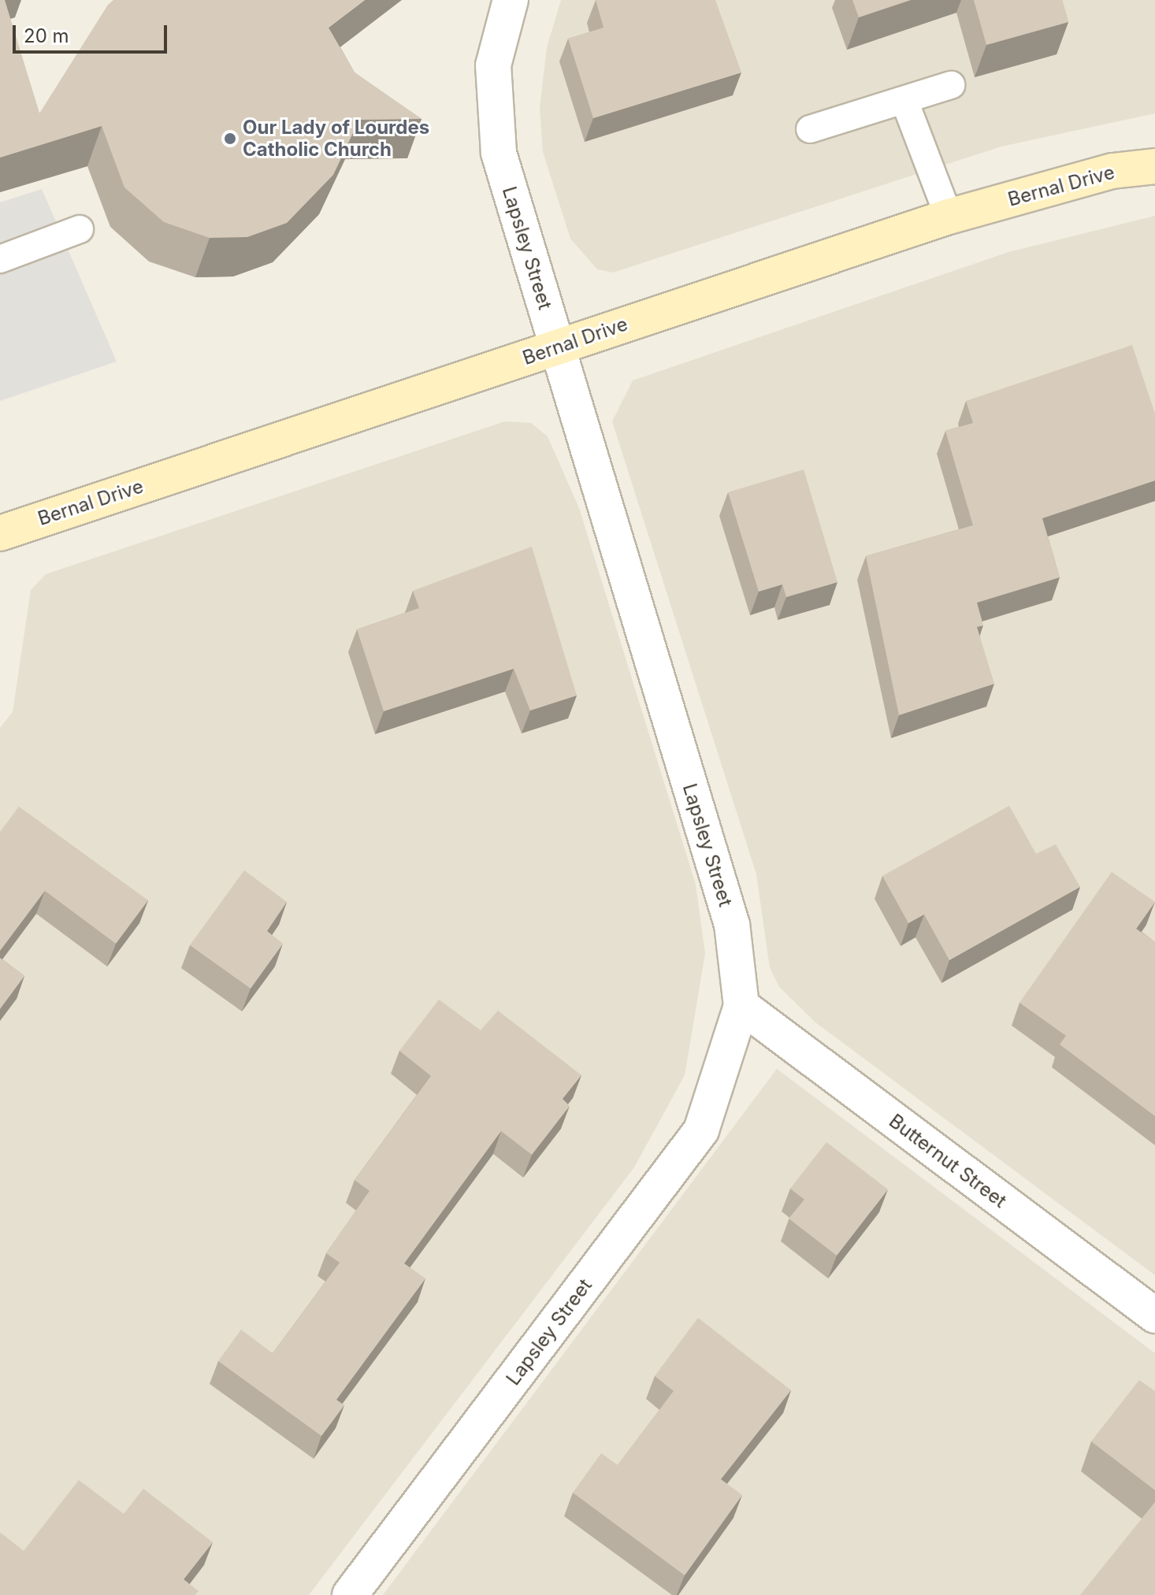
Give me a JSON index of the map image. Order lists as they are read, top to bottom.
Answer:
{
  "streets": {
    "street": ["Bernal Drive", "Lapsley Street", "Butternut Street"]
  },
  "crossings": [
    ["Bernal Drive", "Lapsley Street"],
    ["Lapsley Street", "Butternut Street"]
  ],
  "places": ["Our Lady of Lourdes Catholic Church"],
  "scale_bar": "20 m"
}
